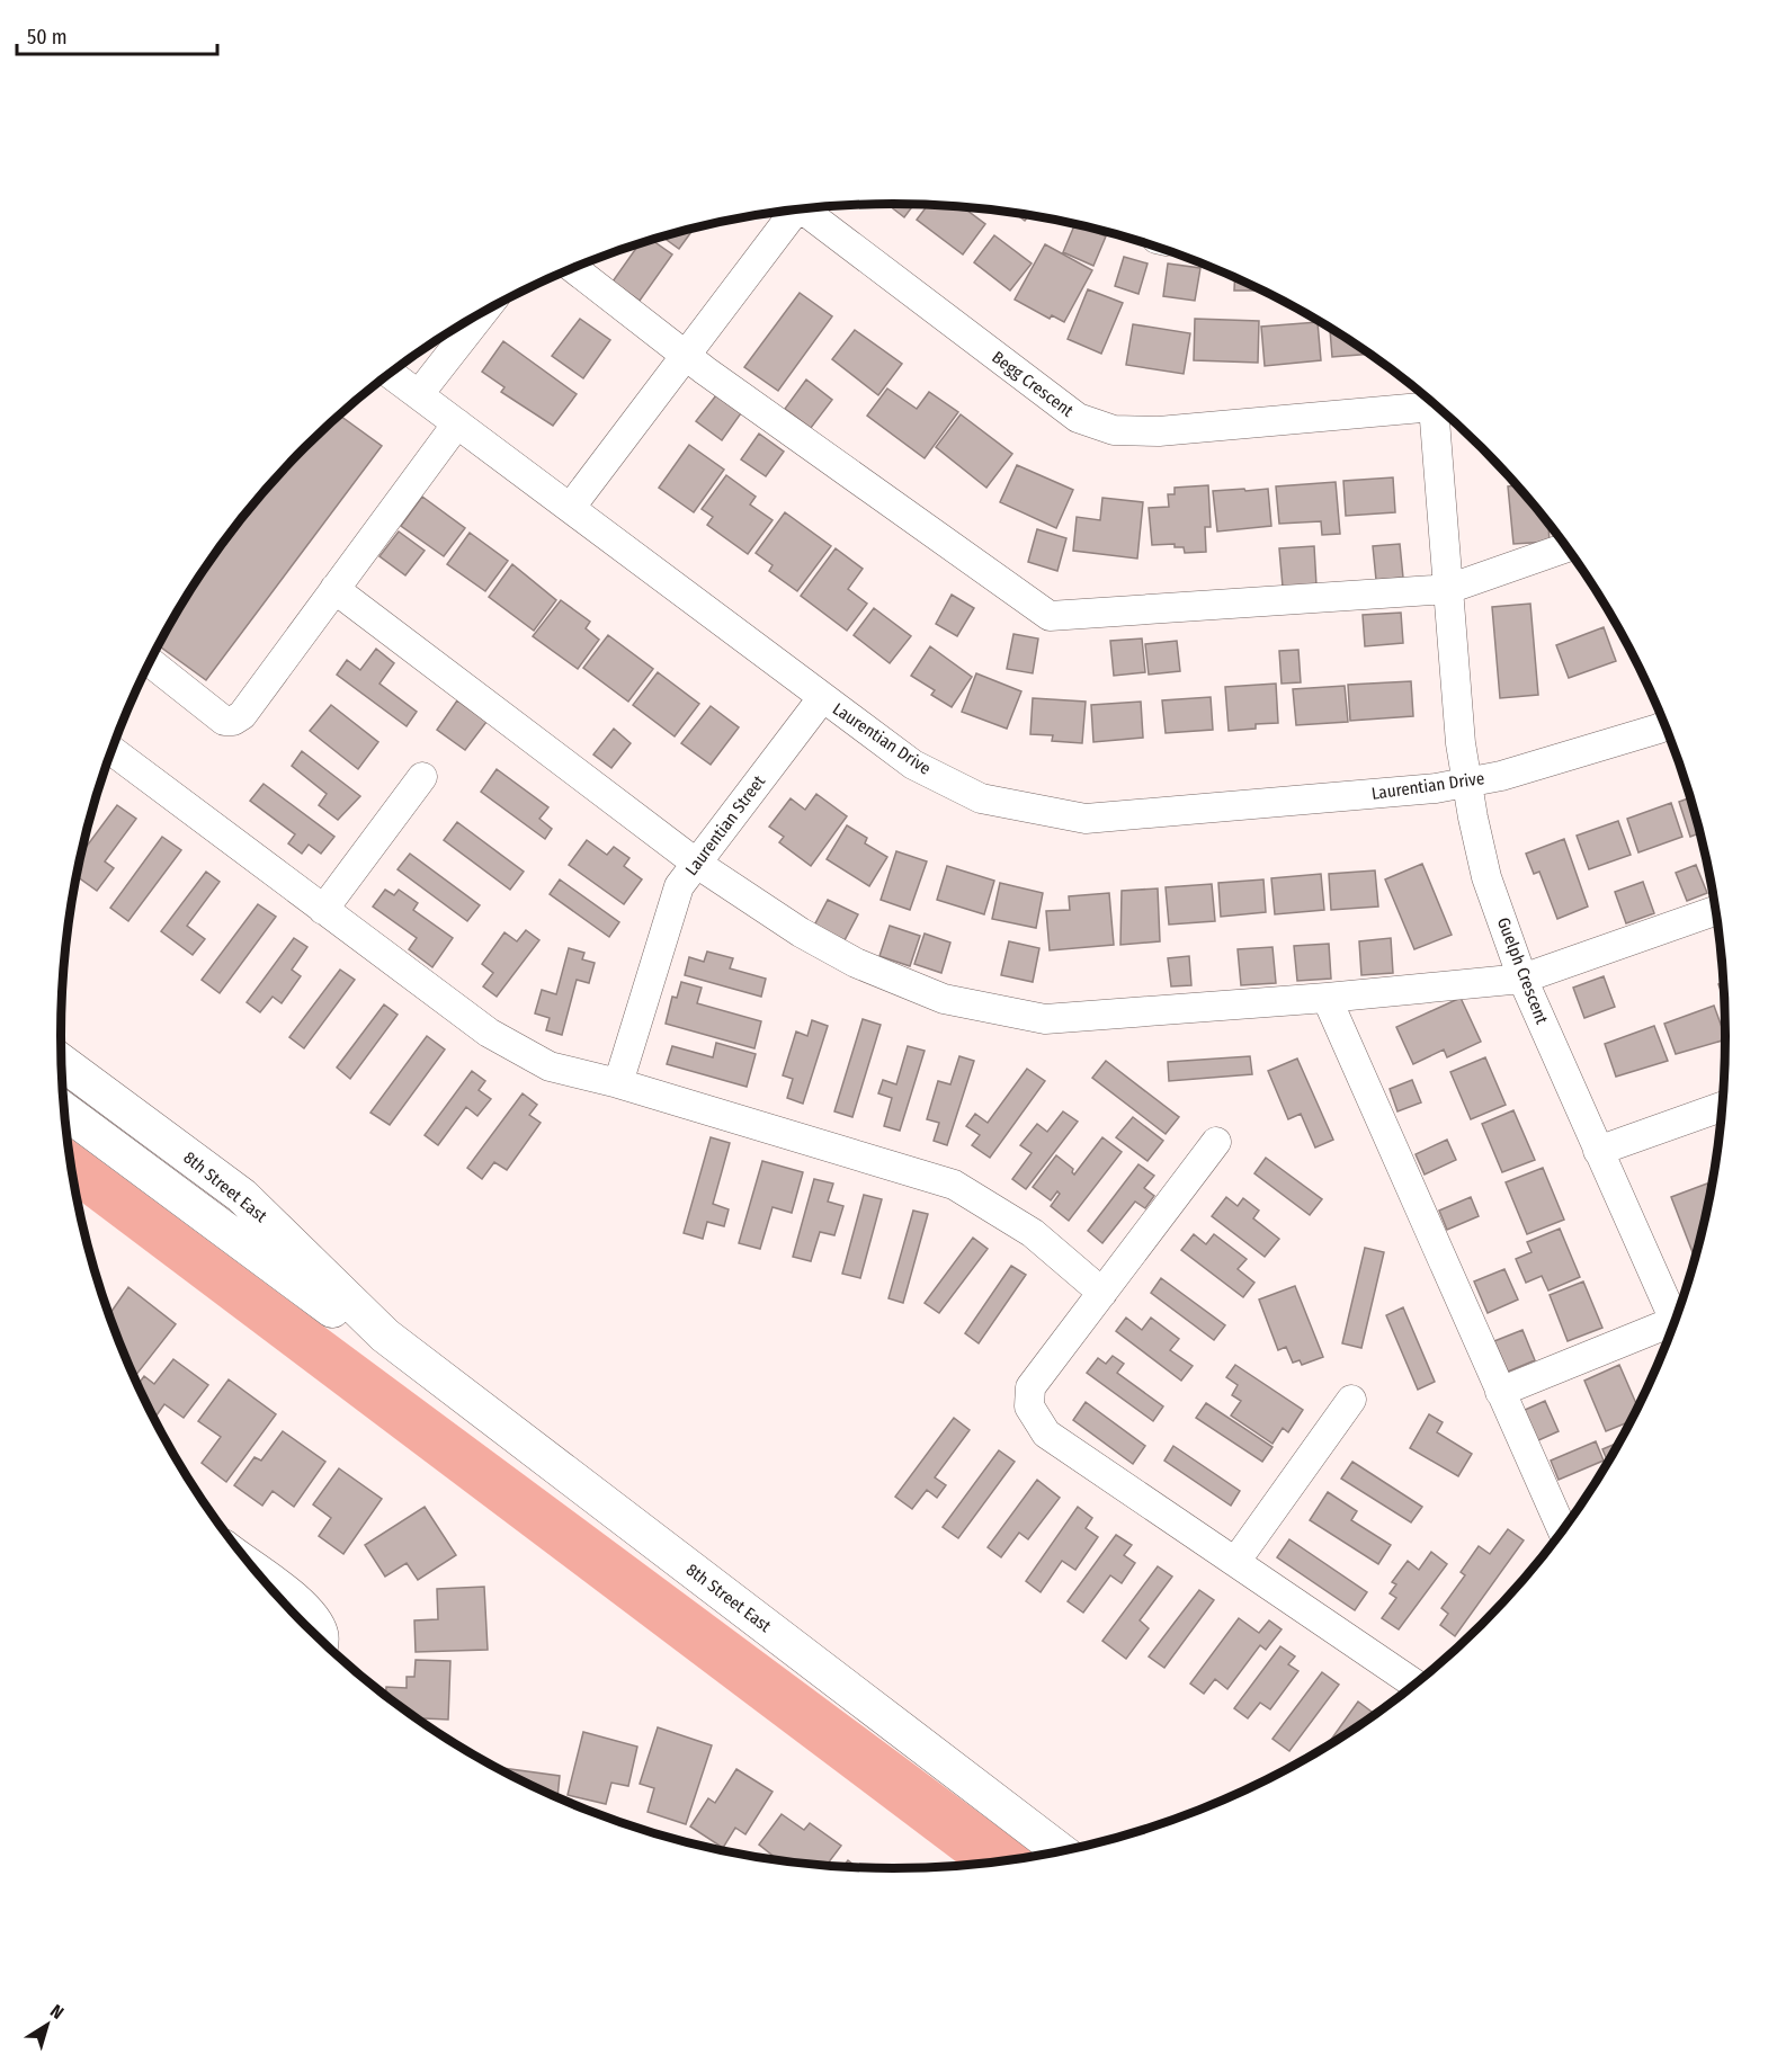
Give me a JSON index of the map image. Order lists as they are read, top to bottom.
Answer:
{
  "streets": {
    "main road": ["8th Street East"],
    "street": [
      "Begg Crescent",
      "Laurentian Drive",
      "Laurentian Street",
      "Guelph Crescent"
    ]
  },
  "crossings": [
    ["Begg Crescent", "Laurentian Drive"],
    ["Begg Crescent", "Guelph Crescent"],
    ["Laurentian Drive", "Laurentian Street"],
    ["Laurentian Drive", "Guelph Crescent"]
  ],
  "scale_bar": "50 m",
  "north": "top right"
}
